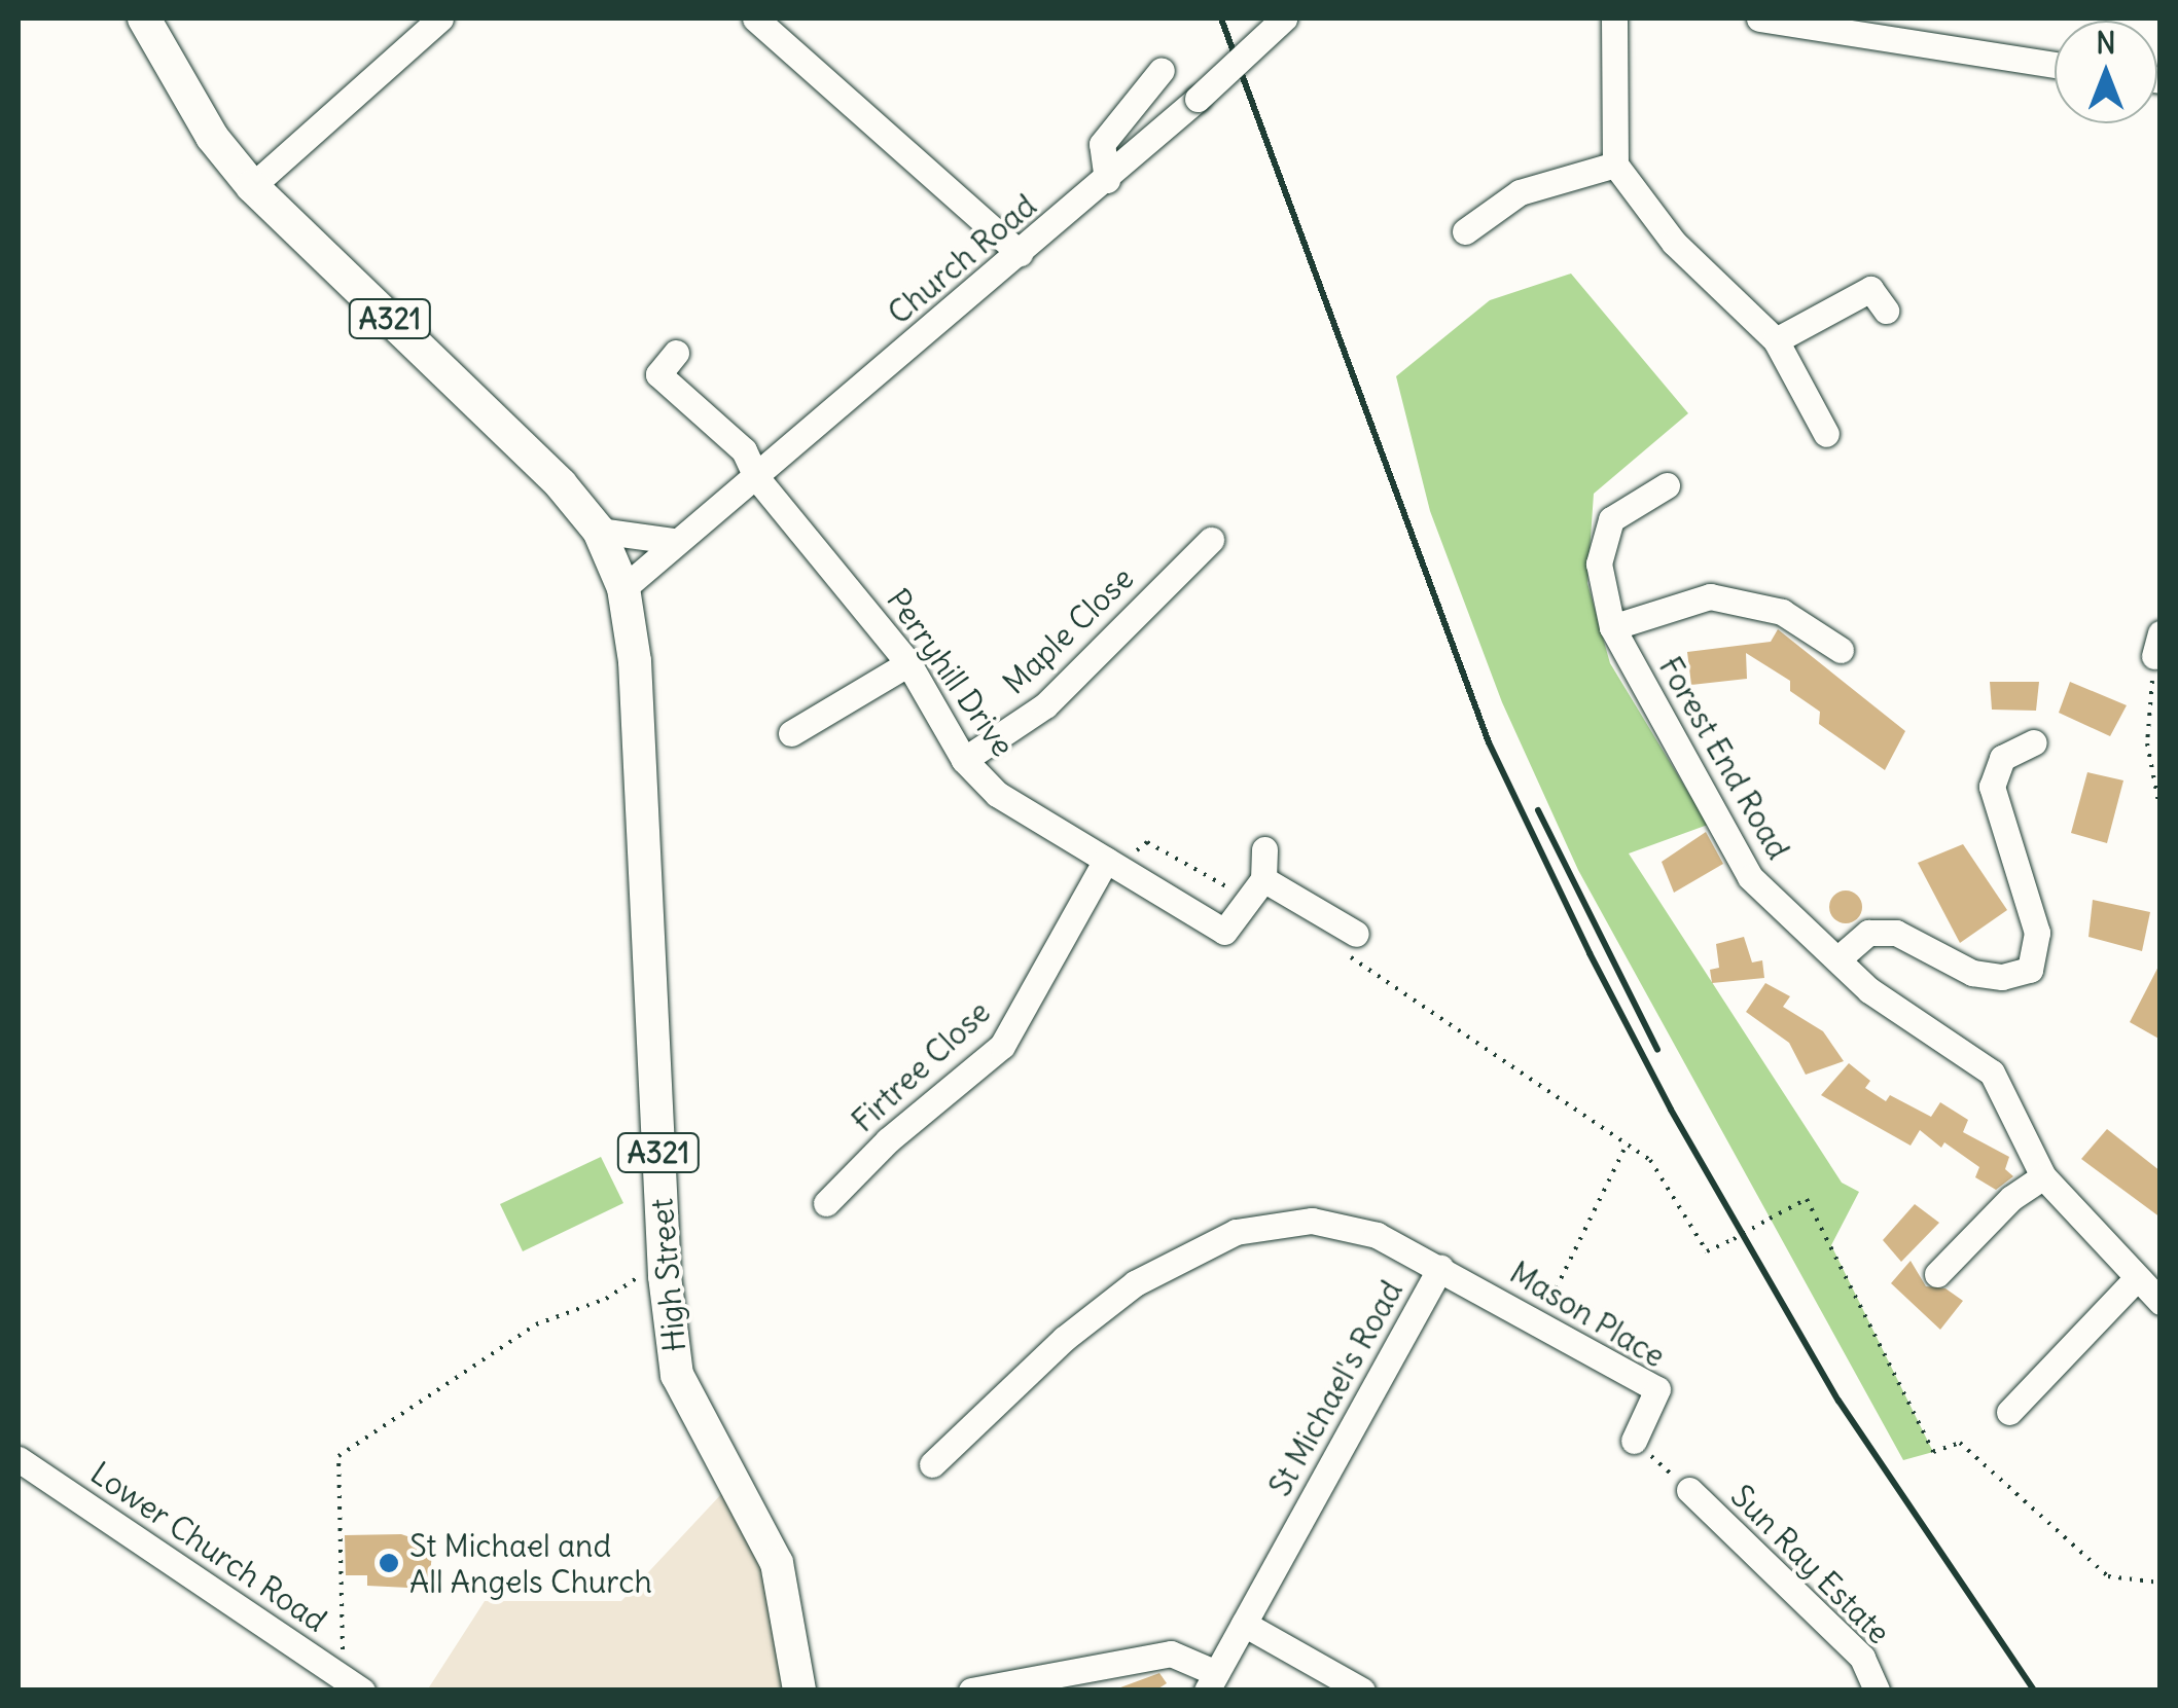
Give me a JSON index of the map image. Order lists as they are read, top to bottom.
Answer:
{
  "streets": {
    "main road": ["A321", "High Street"],
    "street": [
      "Church Road",
      "Maple Close",
      "Perryhill Drive",
      "Forest End Road",
      "Firtree Close",
      "Mason Place",
      "St Michael's Road",
      "Lower Church Road",
      "Sun Ray Estate"
    ]
  },
  "crossings": [
    ["Church Road", "A321"],
    ["Church Road", "Perryhill Drive"],
    ["Church Road", "High Street"],
    ["A321", "High Street"],
    ["Maple Close", "Perryhill Drive"],
    ["Perryhill Drive", "Firtree Close"],
    ["Mason Place", "St Michael's Road"]
  ],
  "places": ["St Michael and All Angels Church"],
  "north": "top"
}
